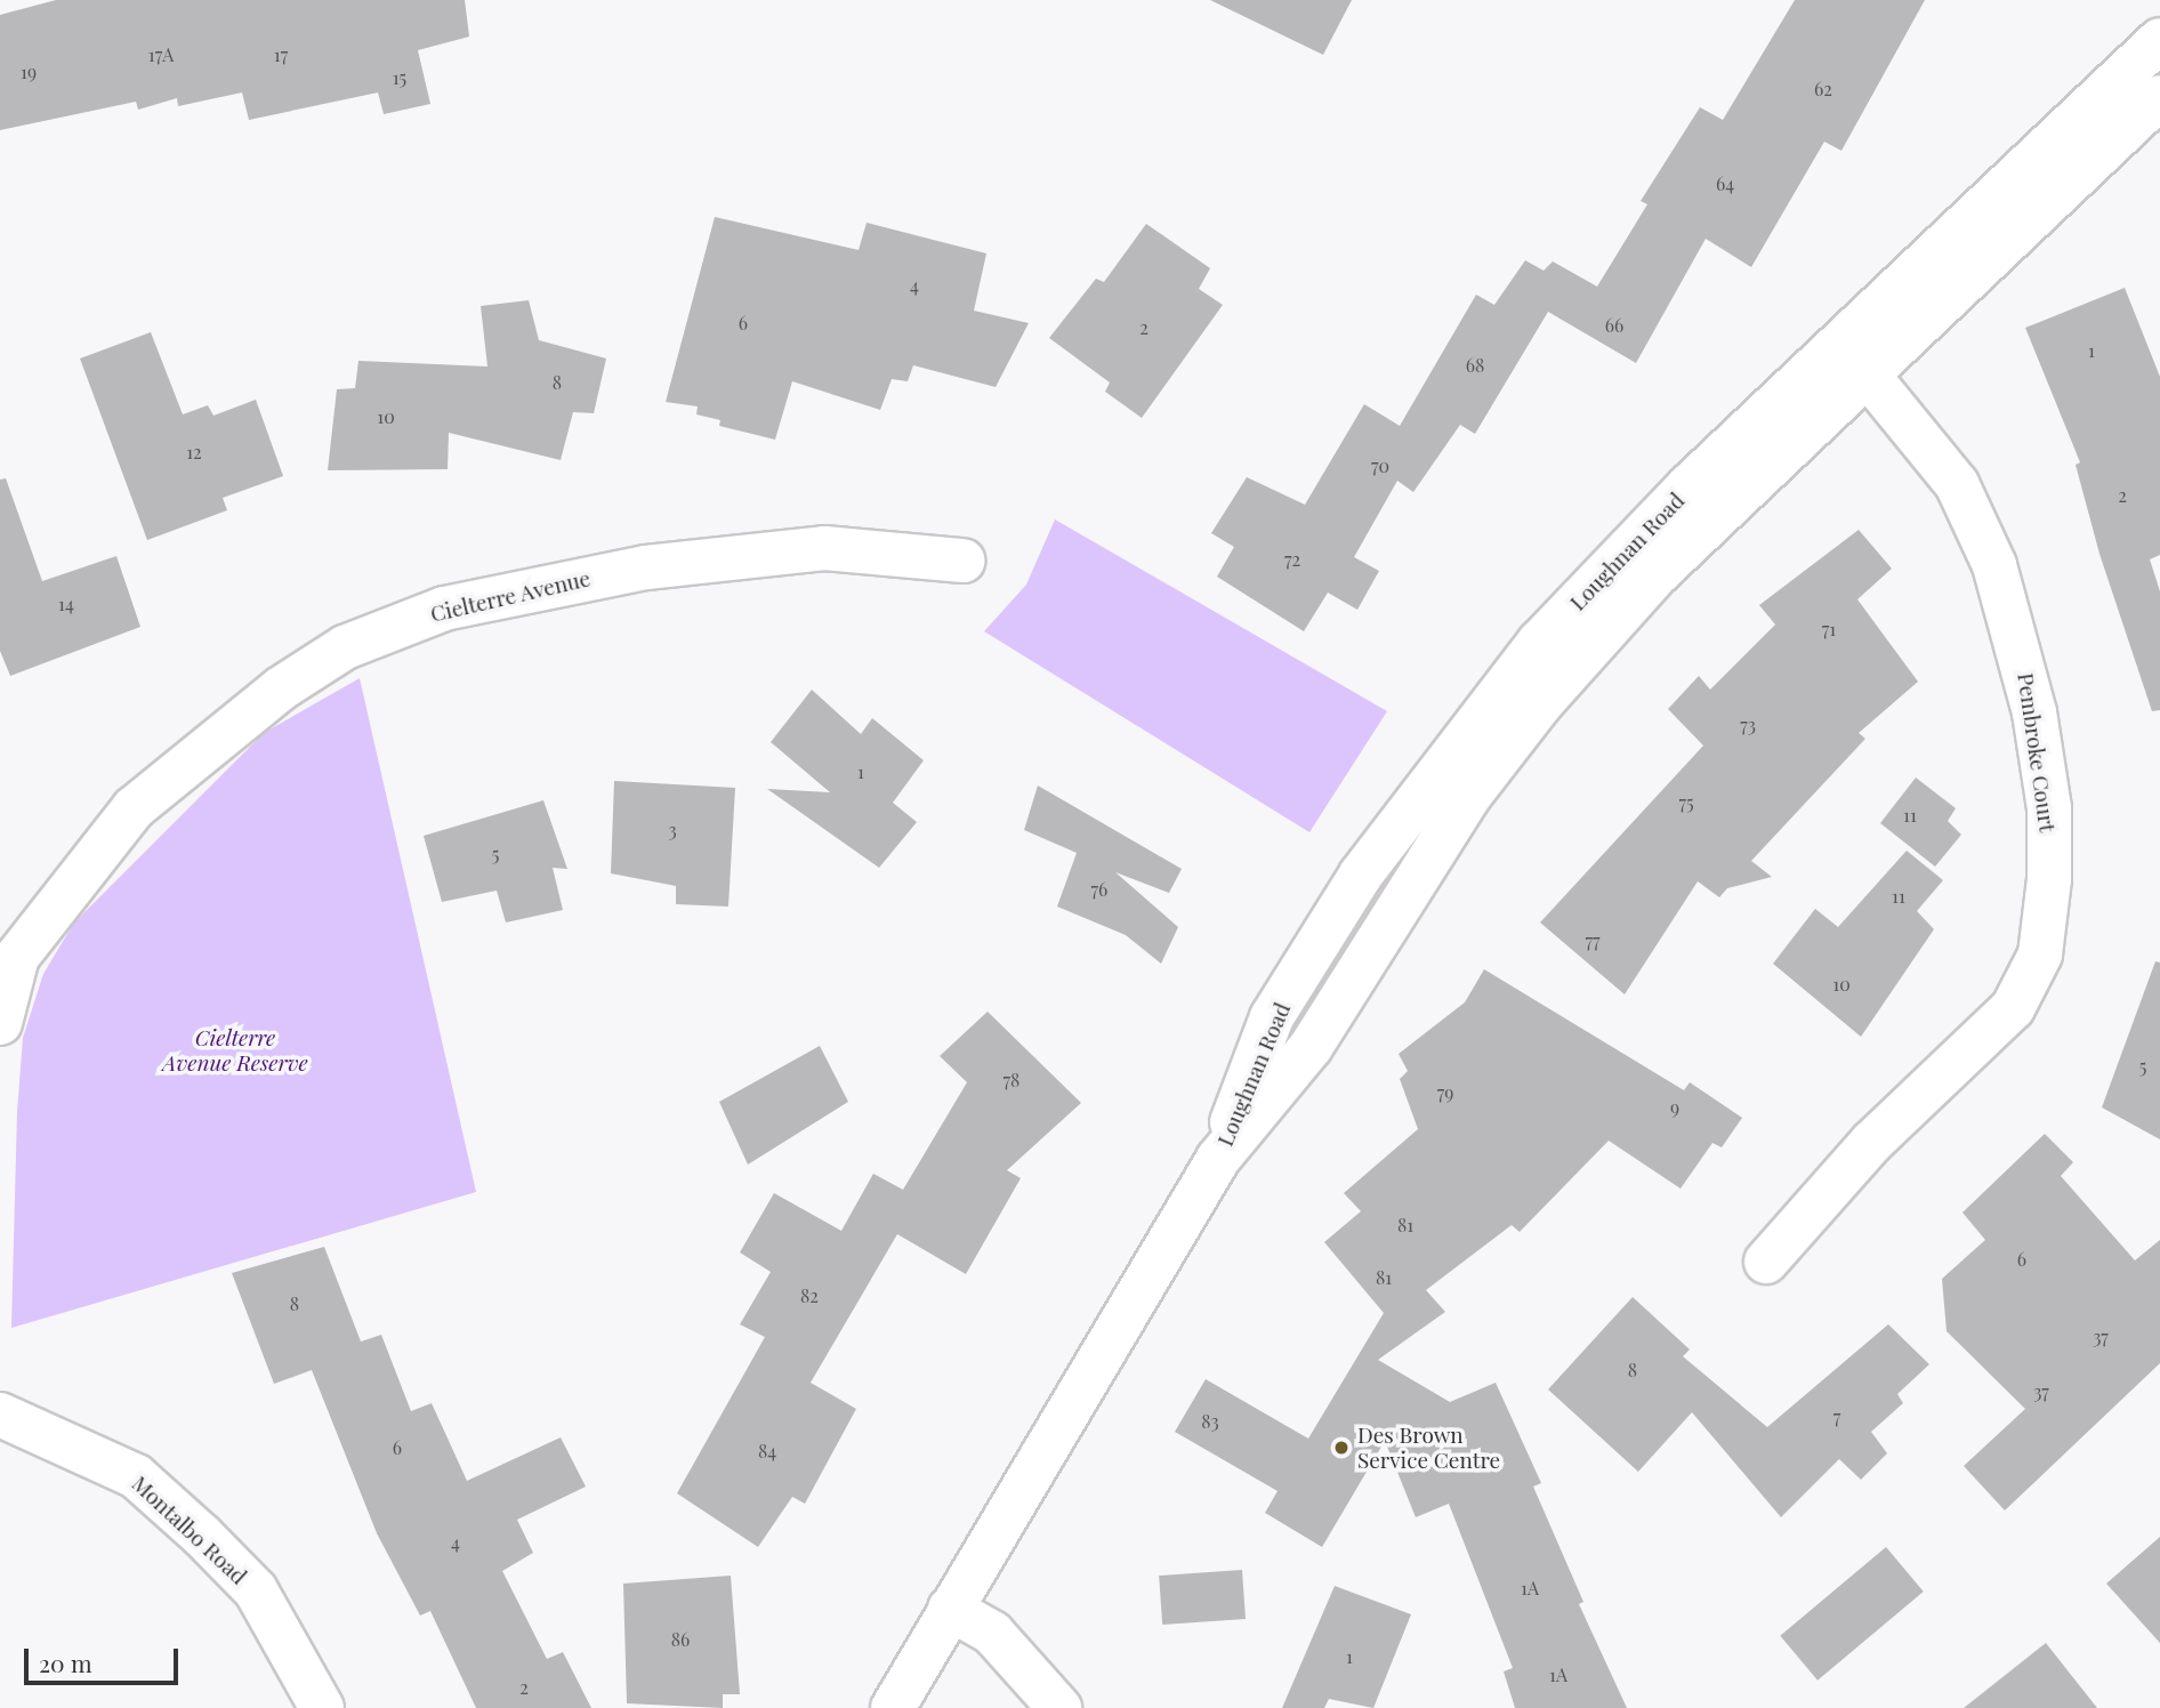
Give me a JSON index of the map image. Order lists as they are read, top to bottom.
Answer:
{
  "streets": {
    "main road": [
      "Loughnan Road",
      "Cielterre Avenue",
      "Pembroke Court",
      "Montalbo Road"
    ]
  },
  "crossings": [
    ["Loughnan Road", "Pembroke Court"]
  ],
  "parks": ["Cielterre Avenue Reserve"],
  "places": ["Des Brown Service Centre"],
  "house_numbers": [
    "17A",
    "17",
    "19",
    "15",
    "62",
    "64",
    "4",
    "6",
    "66",
    "2",
    "1",
    "68",
    "8",
    "10",
    "12",
    "70",
    "2",
    "72",
    "14",
    "71",
    "73",
    "1",
    "75",
    "11",
    "3",
    "5",
    "76",
    "11",
    "77",
    "10",
    "5",
    "78",
    "79",
    "9",
    "81",
    "6",
    "81",
    "82",
    "8",
    "37",
    "8",
    "37",
    "7",
    "83",
    "6",
    "84",
    "4",
    "1A",
    "86",
    "1",
    "1A",
    "2"
  ],
  "scale_bar": "20 m"
}
